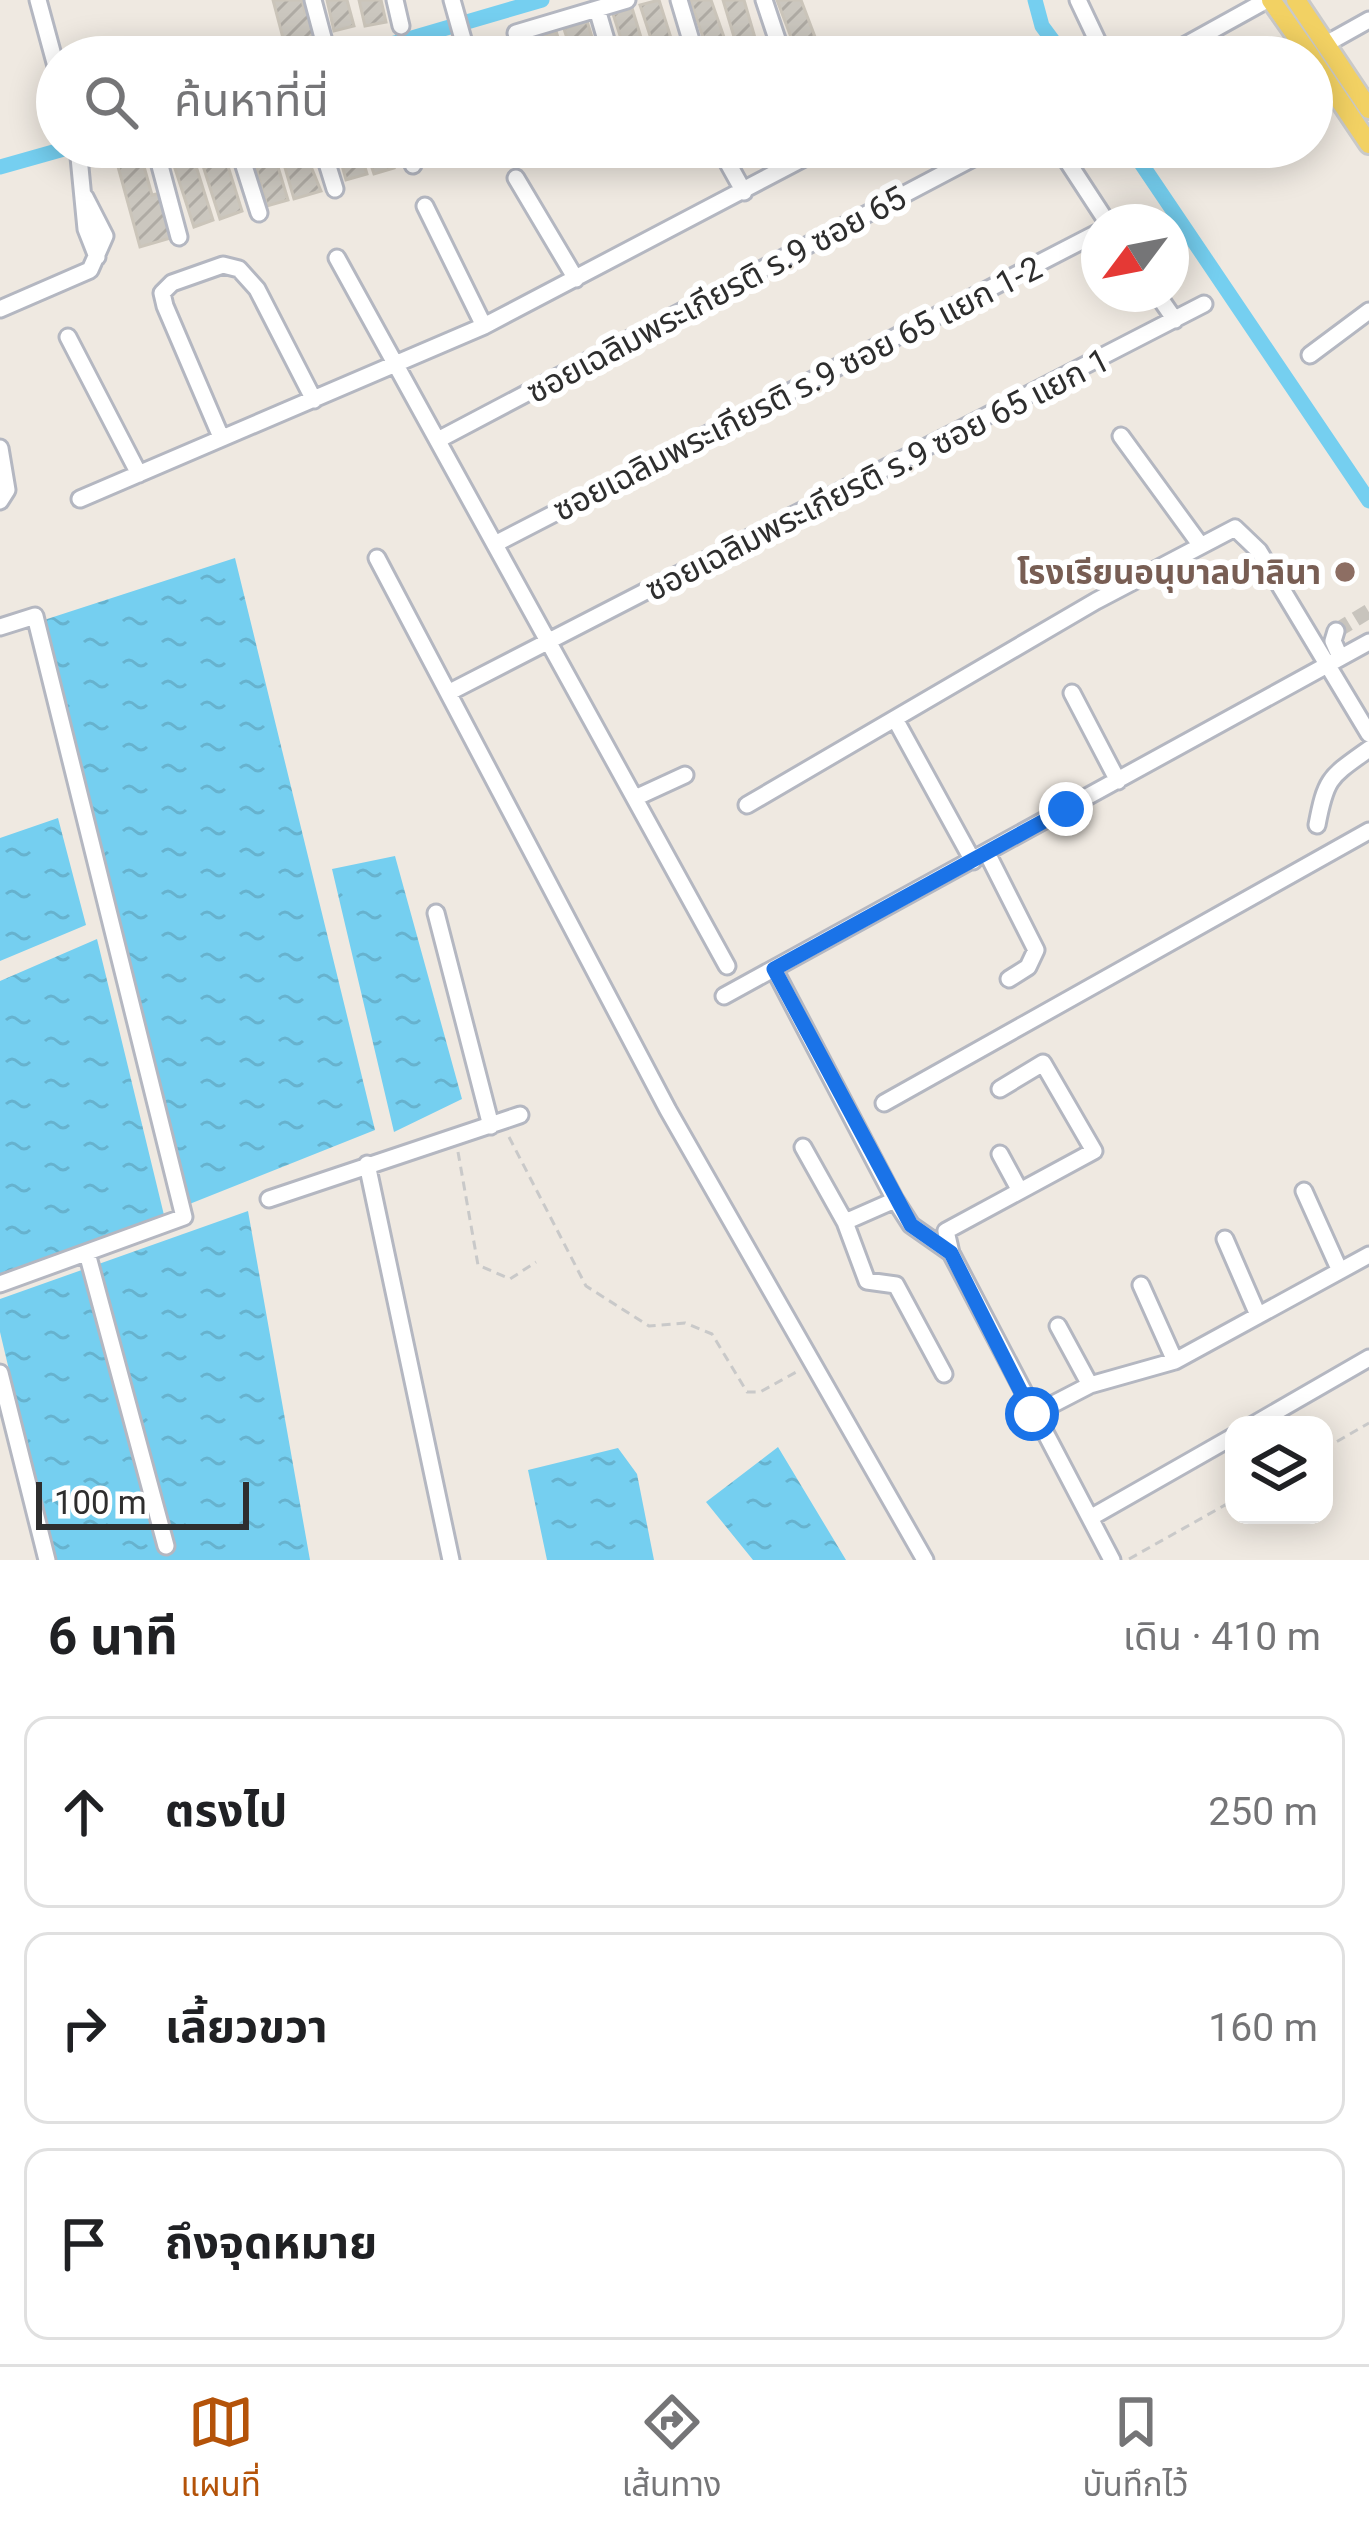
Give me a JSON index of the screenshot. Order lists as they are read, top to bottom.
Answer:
{
  "streets": {
    "street": ["ซอยเฉลิมพระเกียรติ ร.9 ซอย 65", "ซอยเฉลิมพระเกียรติ ร.9 ซอย 65 แยก 1-2", "ซอยเฉลิมพระเกียรติ ร.9 ซอย 65 แยก 1"]
  },
  "places": ["โรงเรียนอนุบาลปาลินา"],
  "scale_bar": "100 m",
  "north": "bottom left",
  "page": {
    "search": "ค้นหาที่นี่",
    "scale": "100 m",
    "heading": ["6 นาที", "เดิน · 410 m"],
    "list": [
      ["ตรงไป", "250 m"],
      ["เลี้ยวขวา", "160 m"],
      "ถึงจุดหมาย"
    ],
    "nav": ["แผนที่", "เส้นทาง", "บันทึกไว้"]
  }
}
